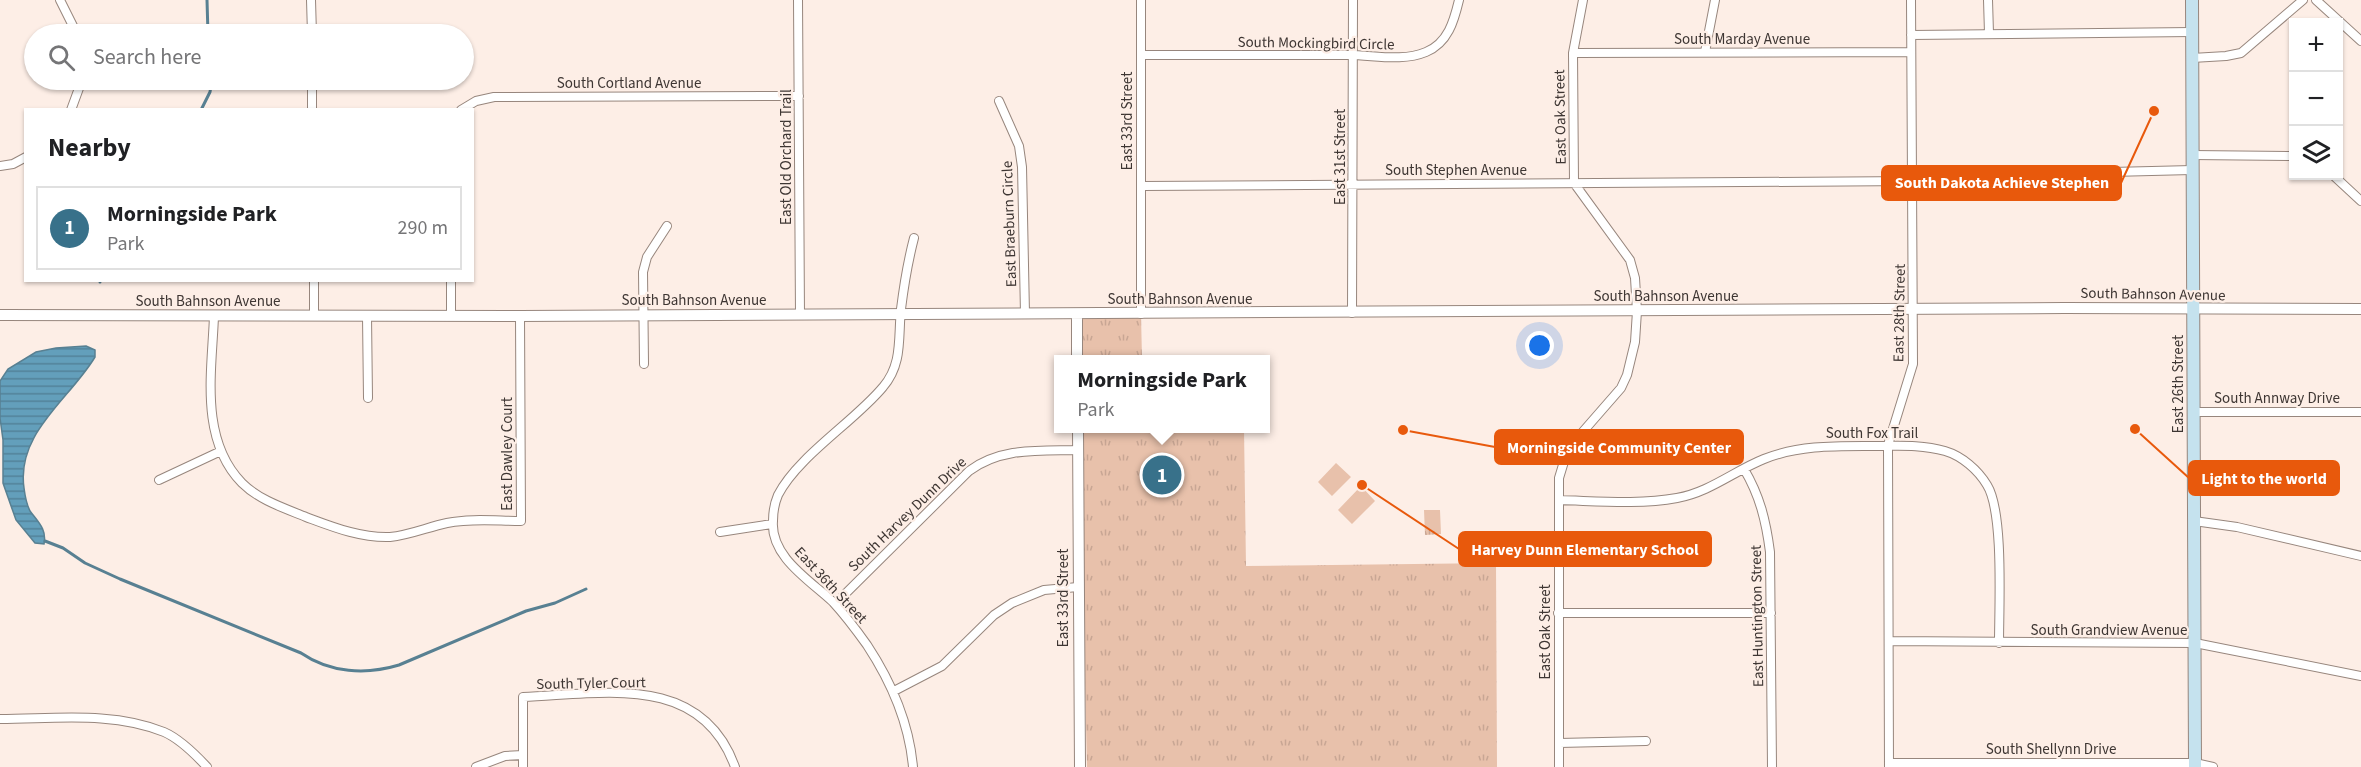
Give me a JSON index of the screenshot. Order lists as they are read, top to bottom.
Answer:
{
  "streets": {
    "main road": ["East 26th Street"],
    "street": [
      "South Marday Avenue",
      "South Mockingbird Circle",
      "South Cortland Avenue",
      "East Oak Street",
      "East 33rd Street",
      "East Old Orchard Trail",
      "East 31st Street",
      "South Stephen Avenue",
      "East Braeburn Circle",
      "South Bahnson Avenue",
      "East 28th Street",
      "South Annway Drive",
      "South Fox Trail",
      "East Dawley Court",
      "South Harvey Dunn Drive",
      "East 36th Street",
      "East Huntington Street",
      "South Grandview Avenue",
      "South Tyler Court",
      "South Shellynn Drive"
    ]
  },
  "crossings": [
    ["South Marday Avenue", "East Oak Street"],
    ["South Marday Avenue", "East 28th Street"],
    ["South Mockingbird Circle", "East 33rd Street"],
    ["South Mockingbird Circle", "East 31st Street"],
    ["South Cortland Avenue", "East Old Orchard Trail"],
    ["East Oak Street", "South Stephen Avenue"],
    ["East Oak Street", "South Bahnson Avenue"],
    ["East Oak Street", "South Fox Trail"],
    ["East 33rd Street", "South Stephen Avenue"],
    ["East 33rd Street", "South Bahnson Avenue"],
    ["East 33rd Street", "South Harvey Dunn Drive"],
    ["East Old Orchard Trail", "South Bahnson Avenue"],
    ["East 31st Street", "South Stephen Avenue"],
    ["East 31st Street", "South Bahnson Avenue"],
    ["South Stephen Avenue", "East 28th Street"],
    ["South Stephen Avenue", "East 26th Street"],
    ["East Braeburn Circle", "South Bahnson Avenue"],
    ["South Bahnson Avenue", "East 28th Street"],
    ["South Bahnson Avenue", "East 26th Street"],
    ["South Bahnson Avenue", "East Dawley Court"],
    ["East 28th Street", "South Fox Trail"],
    ["East 28th Street", "South Grandview Avenue"],
    ["East 28th Street", "South Shellynn Drive"],
    ["East 26th Street", "South Annway Drive"],
    ["East 26th Street", "South Grandview Avenue"],
    ["East 26th Street", "South Shellynn Drive"],
    ["South Fox Trail", "East Huntington Street"],
    ["South Fox Trail", "South Grandview Avenue"],
    ["South Harvey Dunn Drive", "East 36th Street"]
  ],
  "places": [
    "South Dakota Achieve Stephen",
    "Light to the world",
    "Morningside Community Center",
    "Harvey Dunn Elementary School"
  ],
  "page": {
    "map_buttons": ["+", "−"],
    "search": "Search here",
    "heading": "Nearby",
    "list": [
      {
        "mark": "1",
        "name": "Morningside Park",
        "note": "Park",
        "value": "290 m"
      }
    ],
    "popup": ["Morningside Park", "Park"],
    "pins": "1"
  }
}
